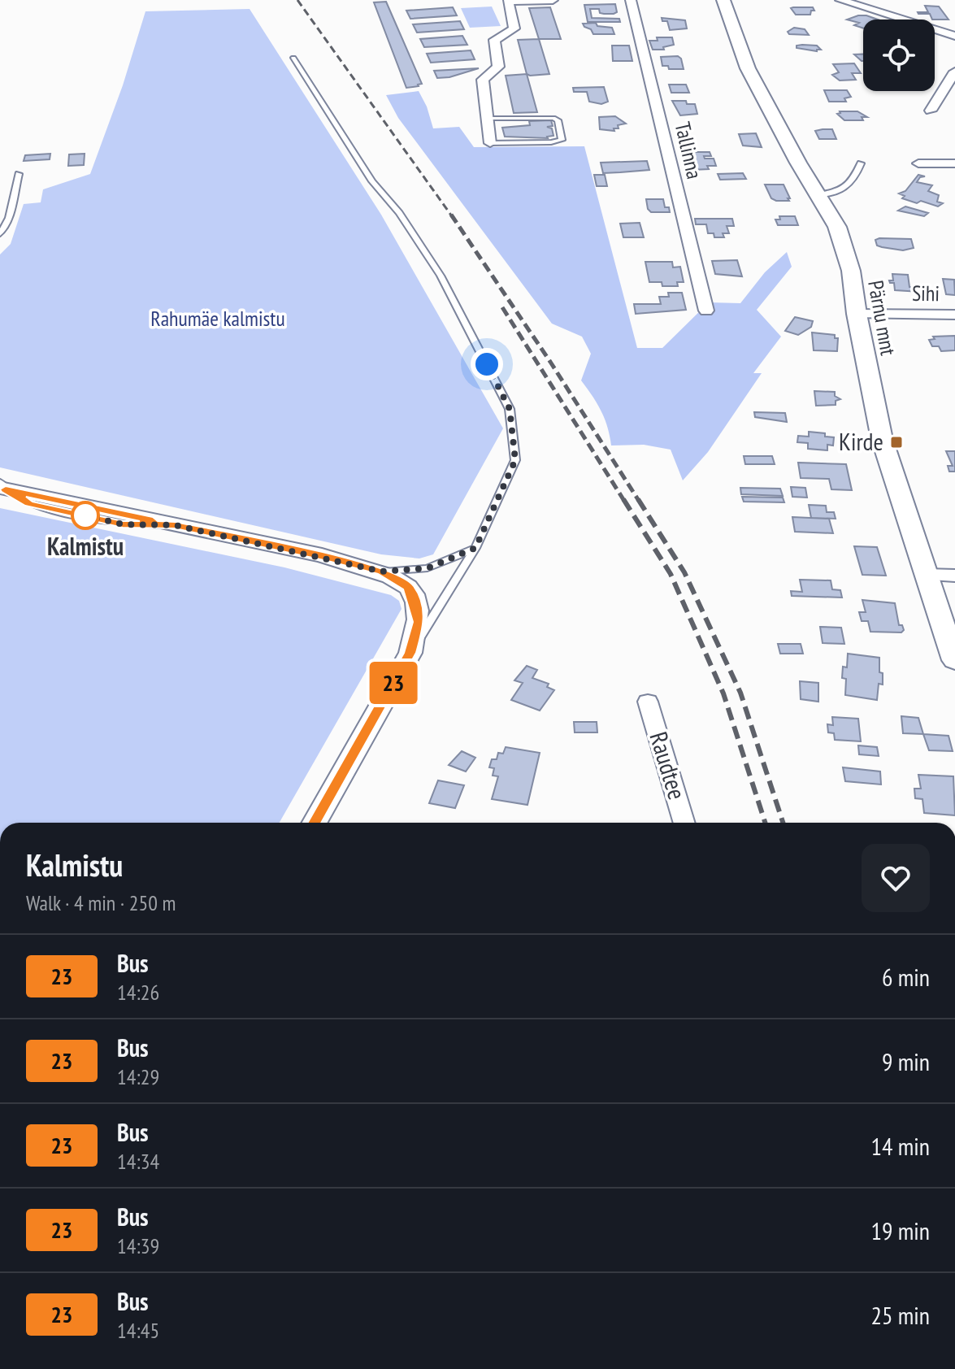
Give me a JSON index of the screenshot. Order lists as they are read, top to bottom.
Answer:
{
  "streets": {
    "main road": ["Pärnu mnt"],
    "street": ["Tallinna", "Sihi", "Raudtee"]
  },
  "crossings": [
    ["Sihi", "Pärnu mnt"]
  ],
  "parks": ["Rahumäe kalmistu"],
  "places": {
    "transit": ["Kirde"],
    "other": ["Kalmistu"]
  },
  "lines": ["bus line 23"],
  "page": {
    "on_map": "23",
    "heading": ["Kalmistu", "Walk · 4 min · 250 m"],
    "list": [
      {
        "mark": "23",
        "name": "Bus",
        "note": "14:26",
        "value": "6 min"
      },
      {
        "mark": "23",
        "name": "Bus",
        "note": "14:29",
        "value": "9 min"
      },
      {
        "mark": "23",
        "name": "Bus",
        "note": "14:34",
        "value": "14 min"
      },
      {
        "mark": "23",
        "name": "Bus",
        "note": "14:39",
        "value": "19 min"
      },
      {
        "mark": "23",
        "name": "Bus",
        "note": "14:45",
        "value": "25 min"
      }
    ]
  }
}
